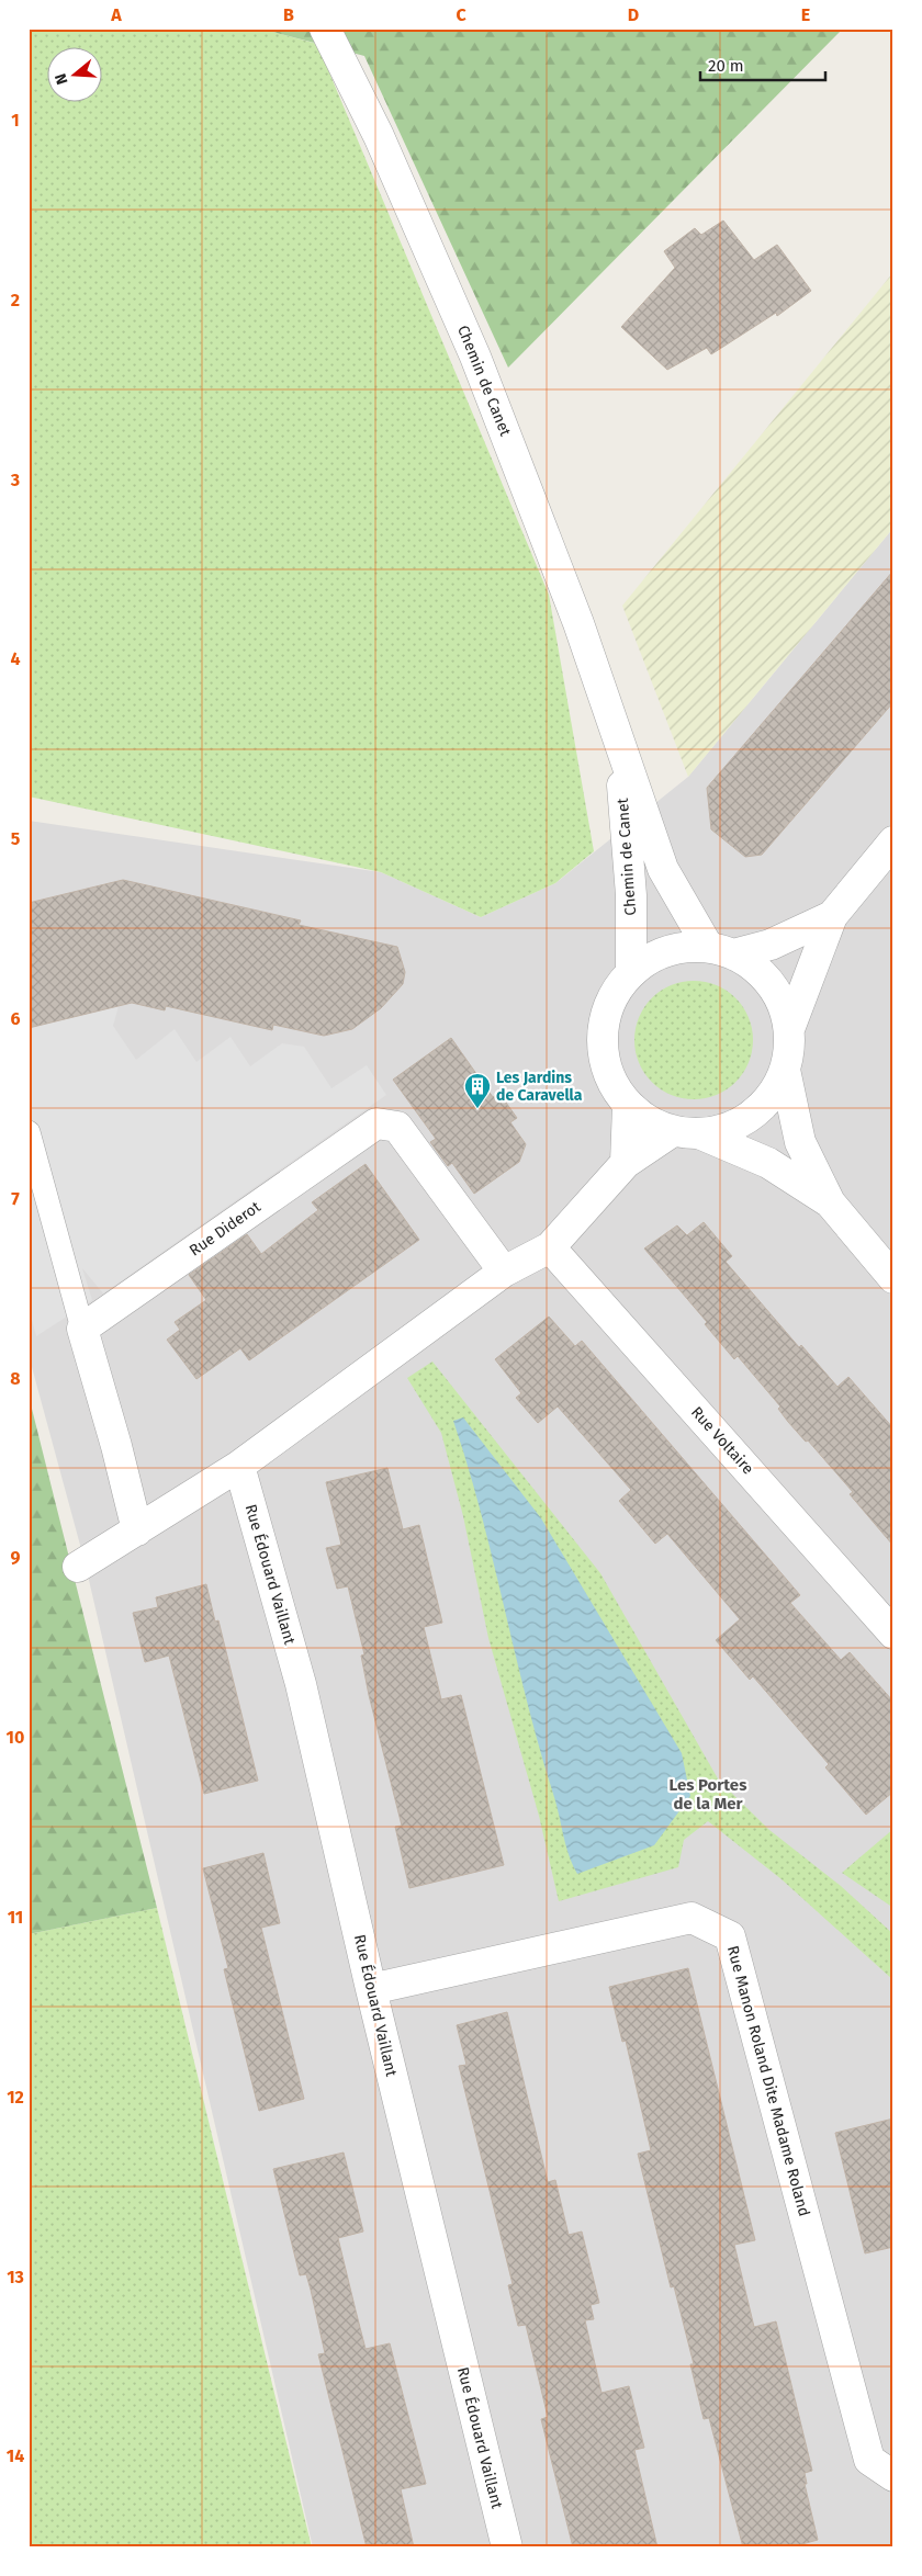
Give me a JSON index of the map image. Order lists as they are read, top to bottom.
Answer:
{
  "streets": {
    "street": [
      "Chemin de Canet",
      "Rue Diderot",
      "Rue Voltaire",
      "Rue Édouard Vaillant",
      "Rue Manon Roland Dite Madame Roland"
    ]
  },
  "crossings": [
    ["Rue Édouard Vaillant", "Rue Manon Roland Dite Madame Roland"]
  ],
  "districts": ["Les Portes de la Mer"],
  "places": {
    "building": ["Les Jardins de Caravella"]
  },
  "scale_bar": "20 m",
  "north": "left",
  "grid": {
    "columns": [
      "A",
      "B",
      "C",
      "D",
      "E"
    ],
    "rows": [
      "1",
      "2",
      "3",
      "4",
      "5",
      "6",
      "7",
      "8",
      "9",
      "10",
      "11",
      "12",
      "13",
      "14"
    ]
  }
}
